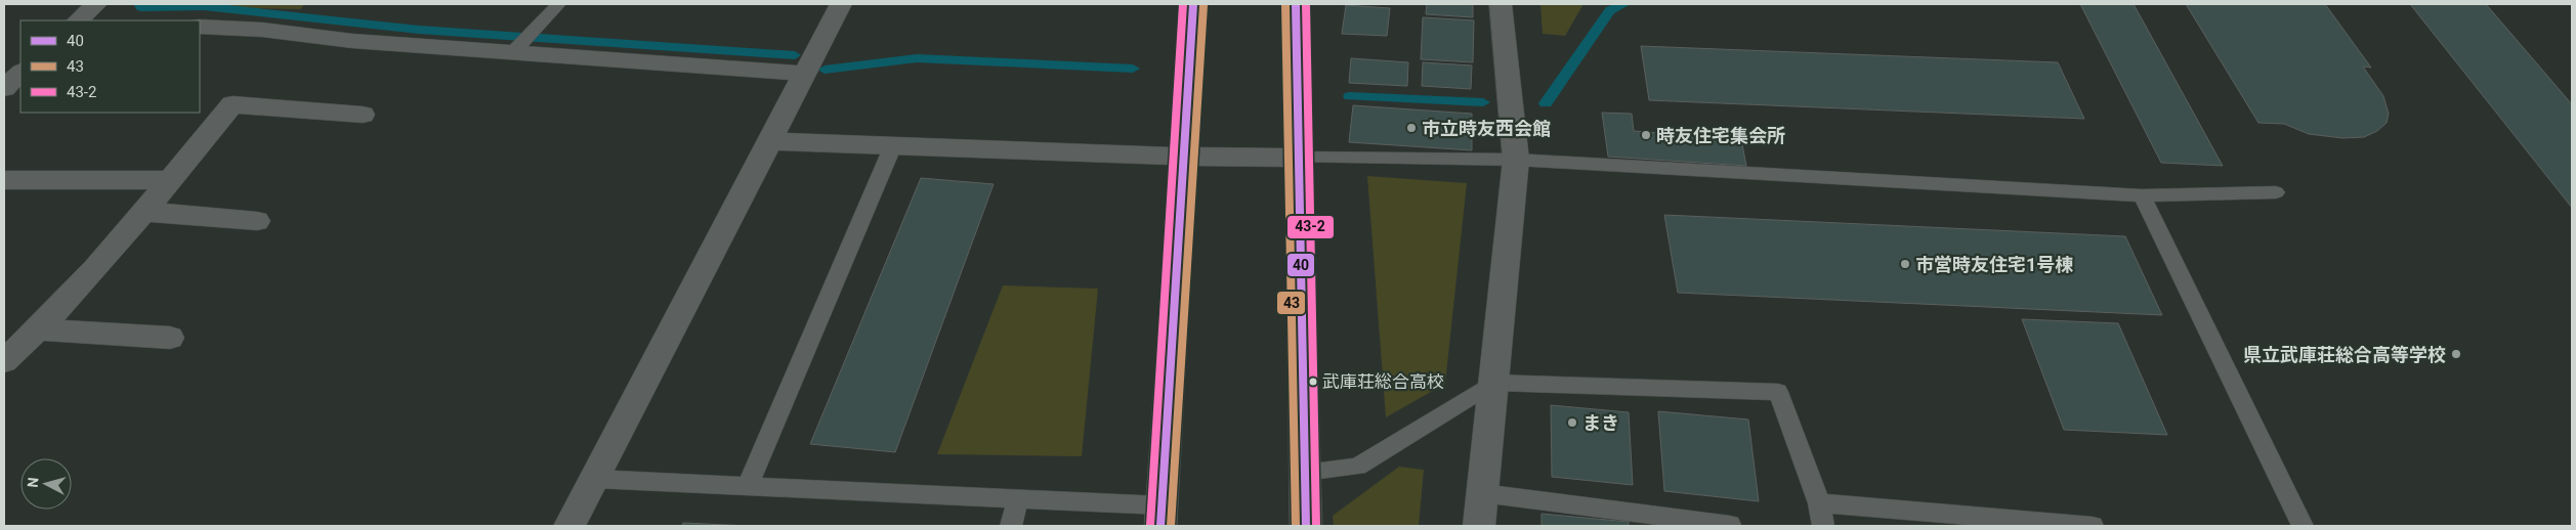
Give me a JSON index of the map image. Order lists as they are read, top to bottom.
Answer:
{
  "places": [
    "市立時友西会館",
    "時友住宅集会所",
    "市営時友住宅1号棟",
    "県立武庫荘総合高等学校",
    "武庫荘総合高校",
    "まき"
  ],
  "lines": ["transit line 40", "transit line 43", "transit line 43-2"],
  "legend": ["40", "43", "43-2"],
  "north": "left"
}
